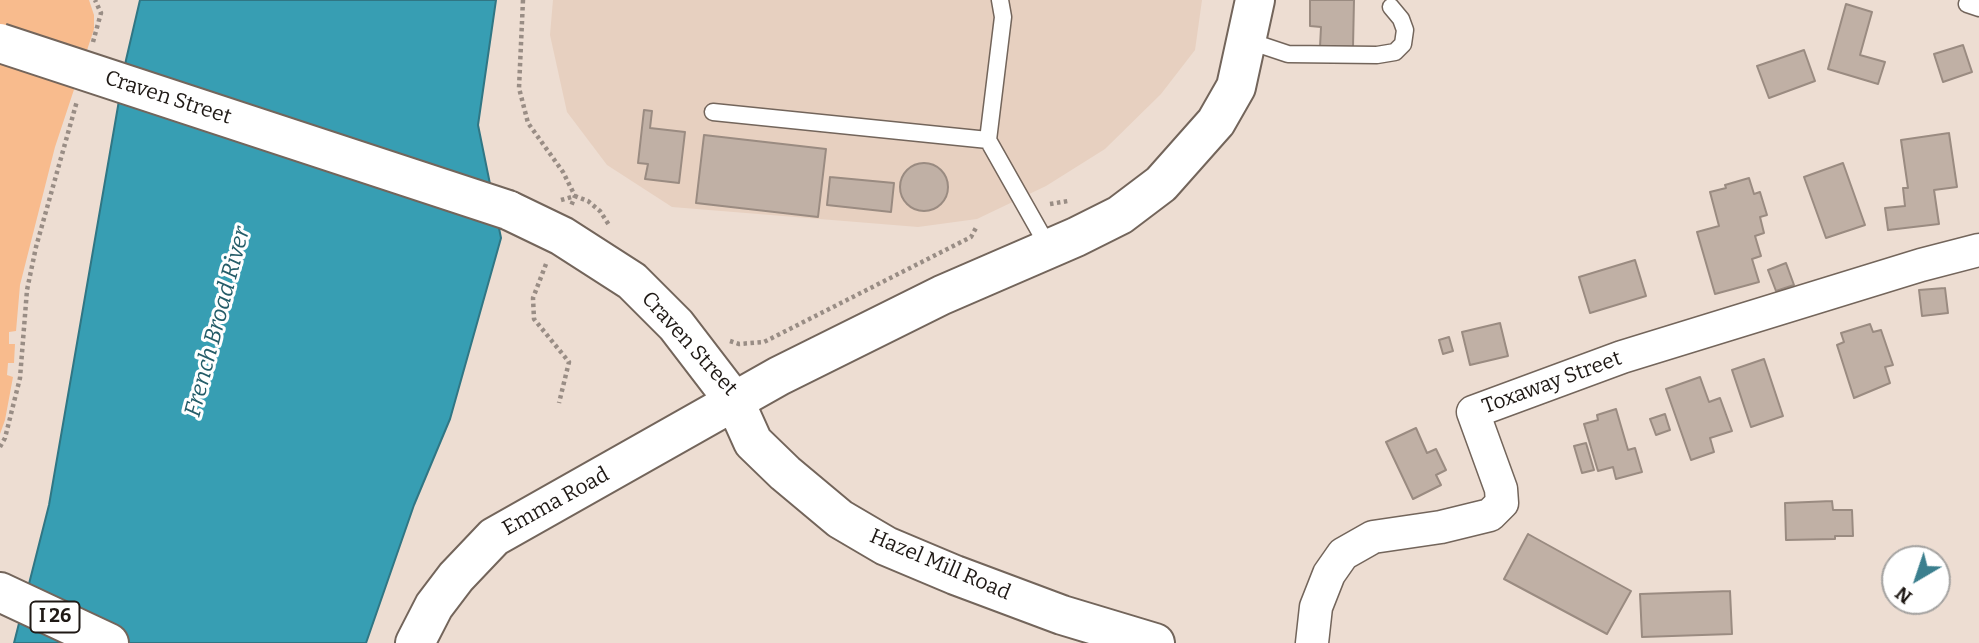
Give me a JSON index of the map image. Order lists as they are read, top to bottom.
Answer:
{
  "streets": {
    "main road": [
      "Craven Street",
      "Emma Road",
      "Hazel Mill Road",
      "I 26"
    ],
    "street": ["Toxaway Street"]
  },
  "crossings": [
    ["Craven Street", "Emma Road"],
    ["Craven Street", "Hazel Mill Road"],
    ["Emma Road", "Hazel Mill Road"]
  ],
  "water": ["French Broad River"],
  "north": "bottom left"
}
